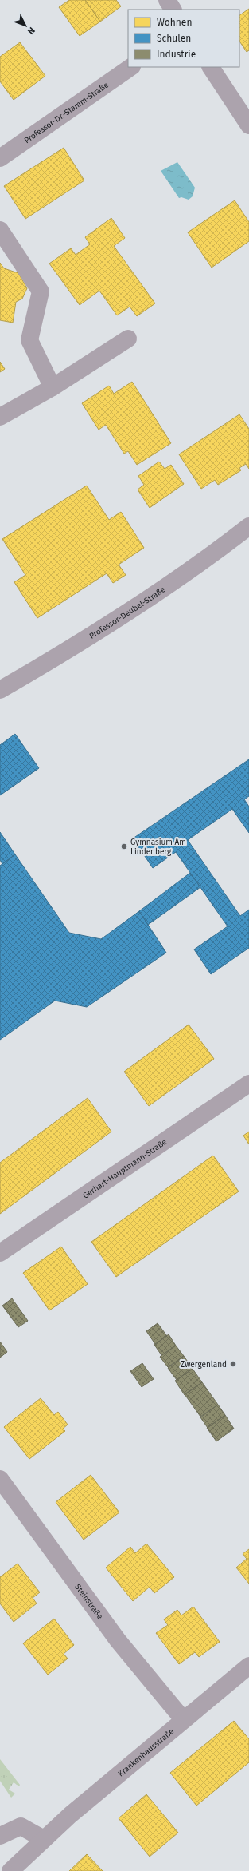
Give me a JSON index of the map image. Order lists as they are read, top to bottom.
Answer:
{
  "streets": {
    "street": [
      "Professor-Dr.-Stamm-Straße",
      "Professor-Deubel-Straße",
      "Gerhart-Hauptmann-Straße",
      "Steinstraße",
      "Krankenhausstraße"
    ]
  },
  "crossings": [
    ["Steinstraße", "Krankenhausstraße"]
  ],
  "places": ["Gymnasium Am Lindenberg", "Zwergenland"],
  "legend": ["Wohnen", "Schulen", "Industrie"],
  "north": "bottom right"
}
